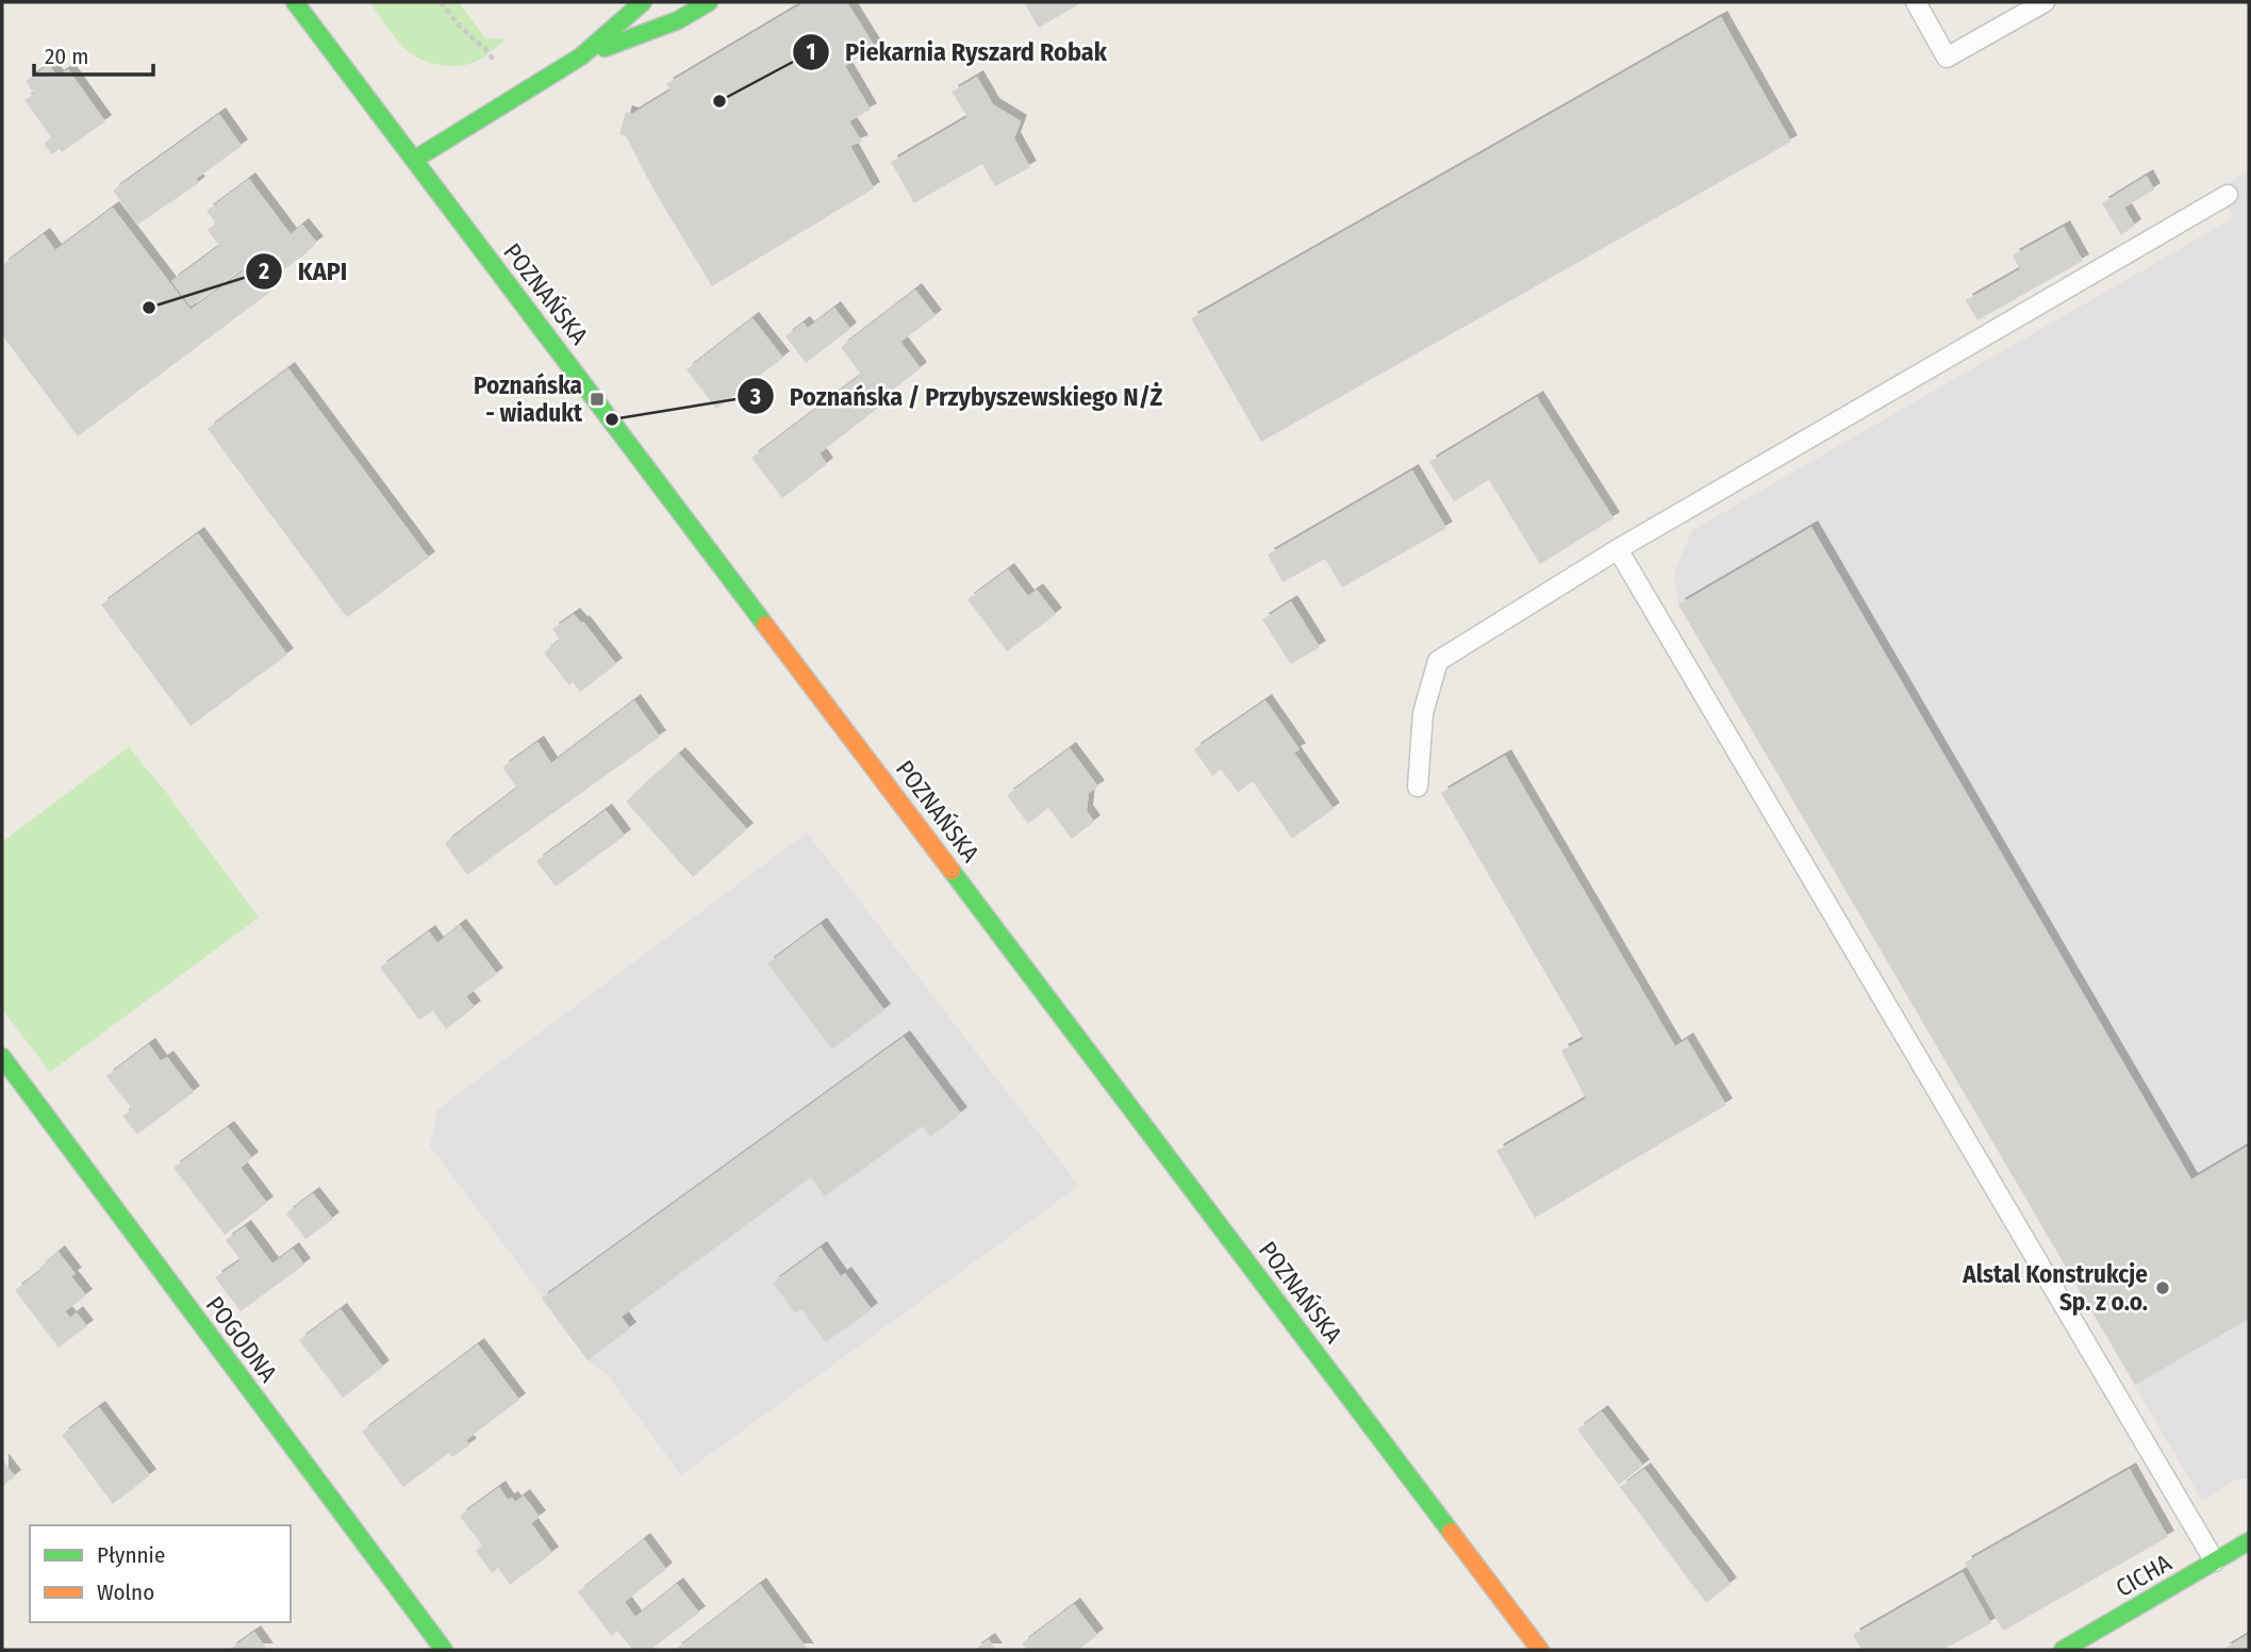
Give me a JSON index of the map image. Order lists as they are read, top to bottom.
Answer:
{
  "streets": {
    "main road": ["POZNAŃSKA", "POGODNA", "CICHA"]
  },
  "places": {
    "other": [
      "Piekarnia Ryszard Robak",
      "KAPI",
      "Poznańska / Przybyszewskiego N/Ż",
      "Alstal Konstrukcje Sp. z o.o."
    ],
    "transit": ["Poznańska - wiadukt"]
  },
  "legend": ["Płynnie", "Wolno"],
  "scale_bar": "20 m"
}
